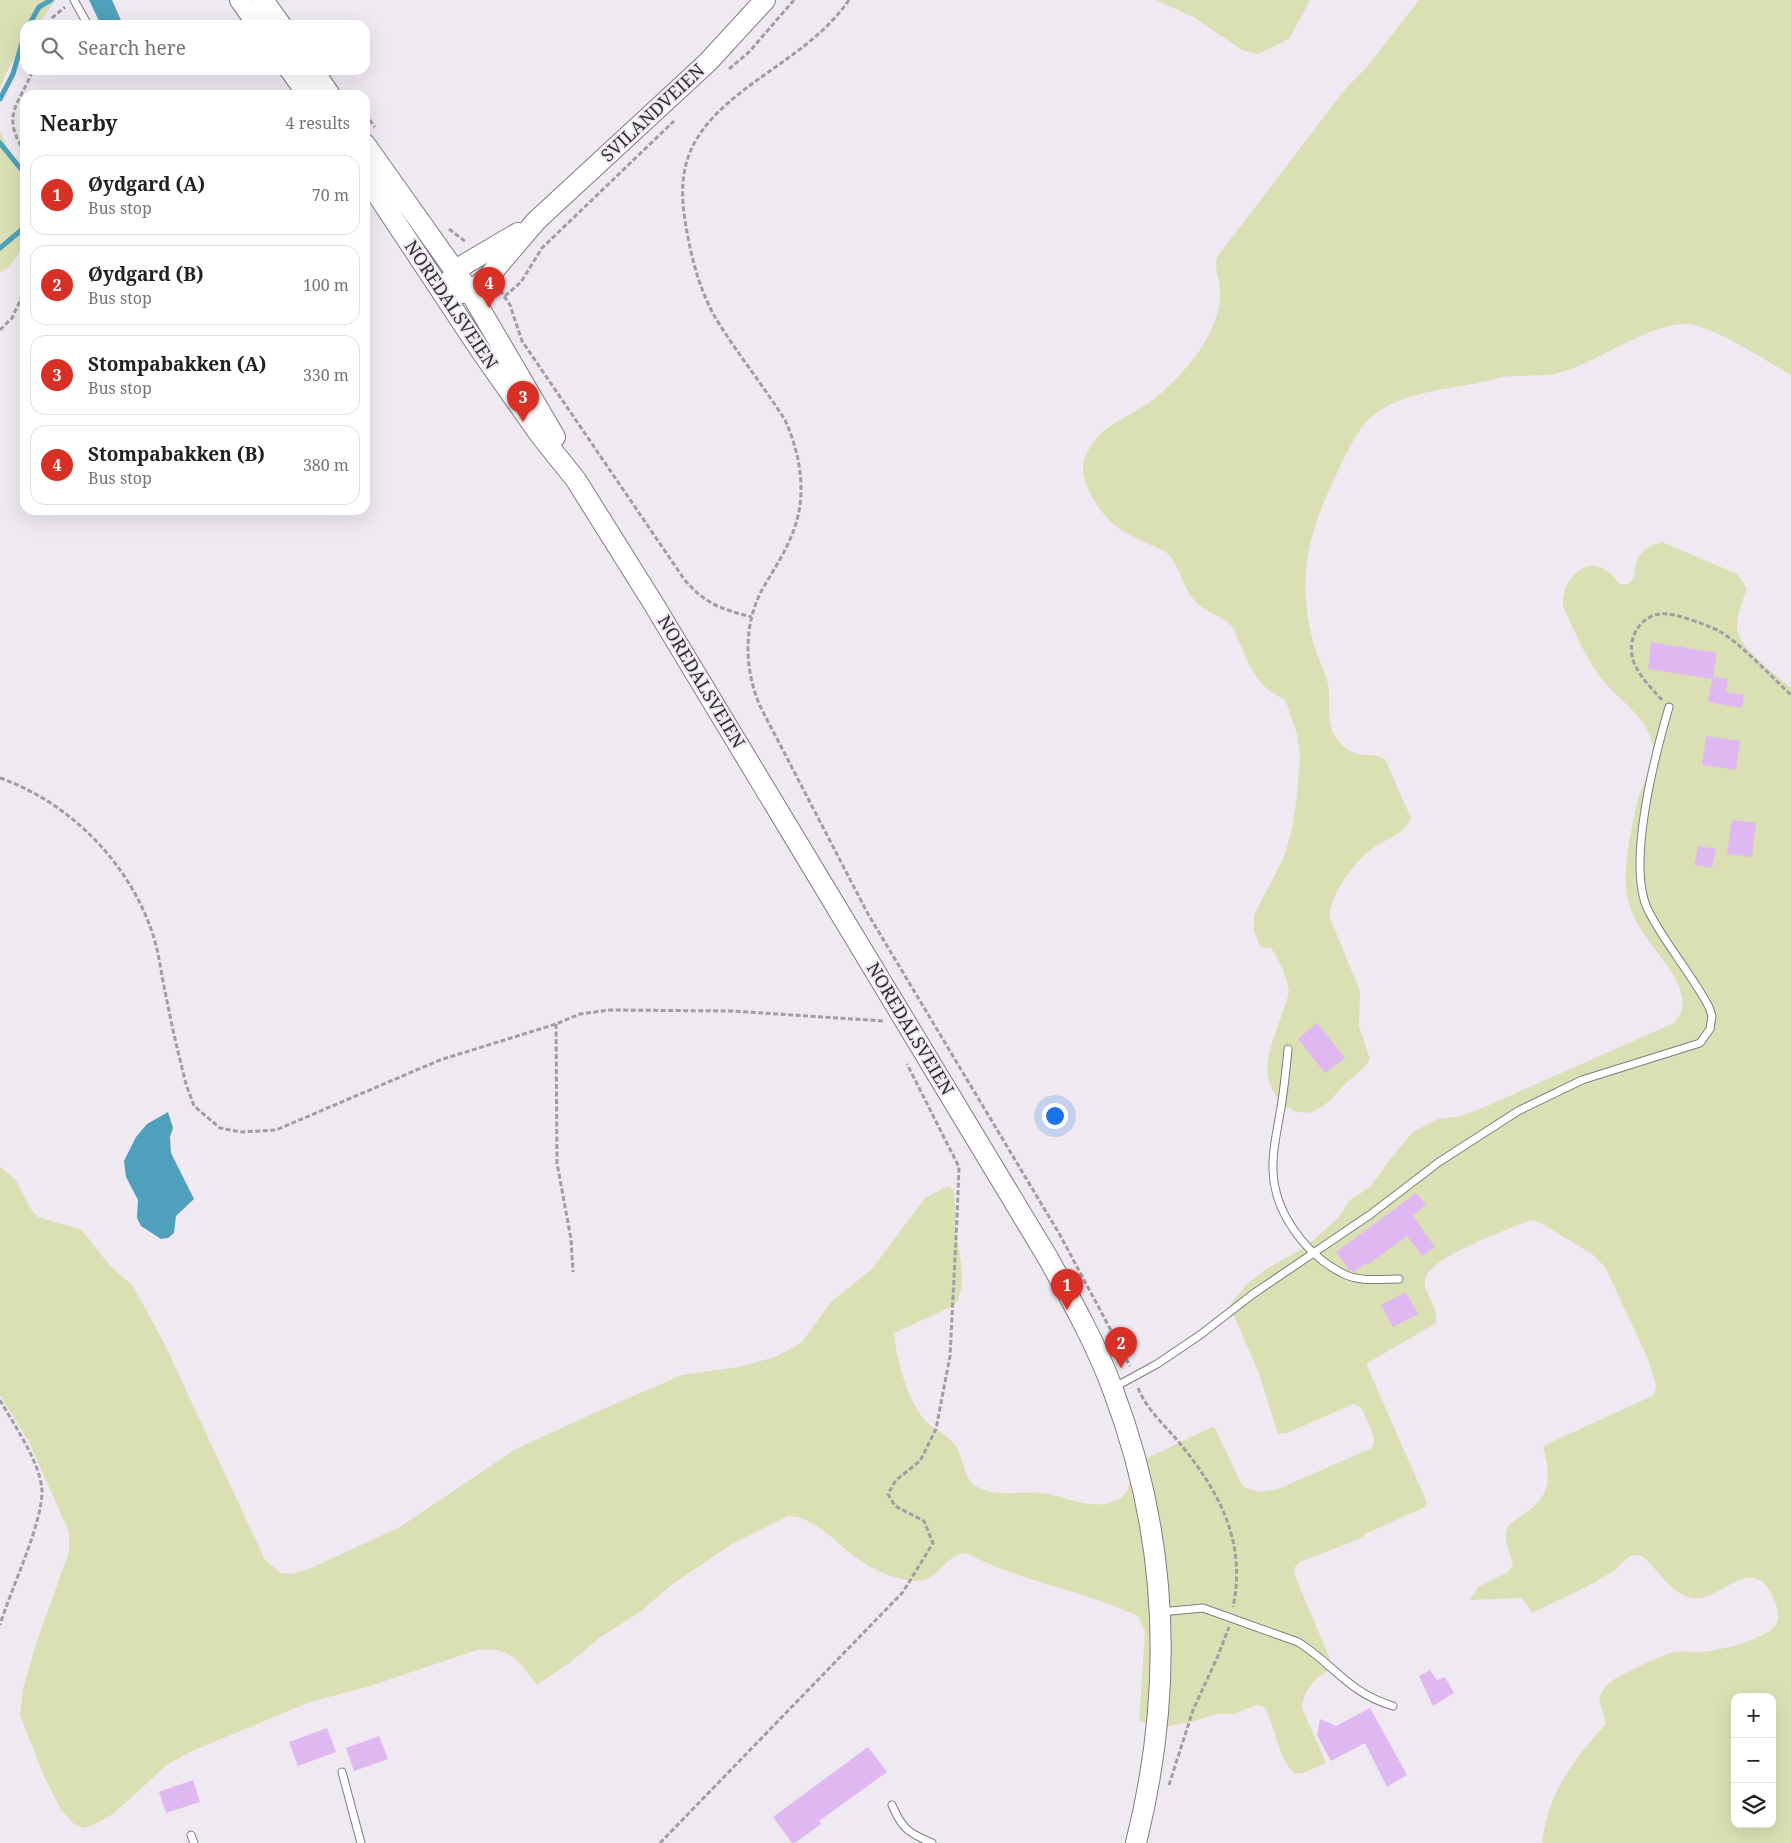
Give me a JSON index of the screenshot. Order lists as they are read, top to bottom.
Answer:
{
  "streets": {
    "main road": ["SVILANDVEIEN", "NOREDALSVEIEN"]
  },
  "crossings": [
    ["SVILANDVEIEN", "NOREDALSVEIEN"]
  ],
  "page": {
    "search": "Search here",
    "heading": ["Nearby", "4 results"],
    "list": [
      {
        "mark": "1",
        "name": "Øydgard (A)",
        "note": "Bus stop",
        "value": "70 m"
      },
      {
        "mark": "2",
        "name": "Øydgard (B)",
        "note": "Bus stop",
        "value": "100 m"
      },
      {
        "mark": "3",
        "name": "Stompabakken (A)",
        "note": "Bus stop",
        "value": "330 m"
      },
      {
        "mark": "4",
        "name": "Stompabakken (B)",
        "note": "Bus stop",
        "value": "380 m"
      }
    ],
    "pins": [
      "4",
      "3",
      "1",
      "2"
    ],
    "map_buttons": ["+", "−"]
  }
}
